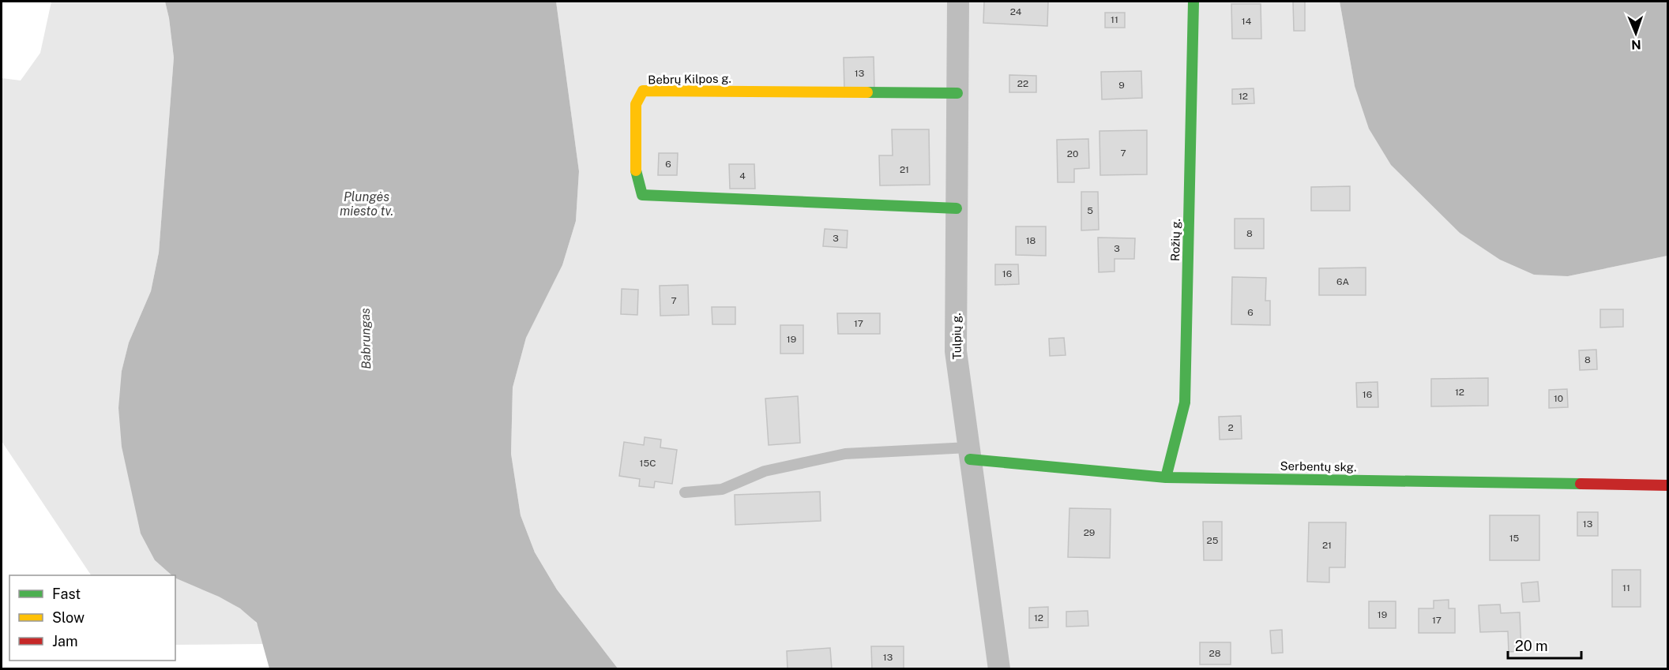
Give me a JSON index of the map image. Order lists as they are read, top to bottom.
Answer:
{
  "streets": {
    "street": [
      "Bebrų Kilpos g.",
      "Rožių g.",
      "Tulpių g.",
      "Serbentų skg."
    ]
  },
  "crossings": [
    ["Bebrų Kilpos g.", "Tulpių g."],
    ["Rožių g.", "Serbentų skg."],
    ["Tulpių g.", "Serbentų skg."]
  ],
  "water": ["Plungės miesto tv.", "Babrungas"],
  "house_numbers": [
    "24",
    "11",
    "14",
    "13",
    "22",
    "9",
    "12",
    "7",
    "20",
    "6",
    "21",
    "4",
    "5",
    "8",
    "3",
    "18",
    "3",
    "16",
    "6A",
    "7",
    "6",
    "17",
    "19",
    "8",
    "12",
    "16",
    "10",
    "2",
    "15C",
    "13",
    "29",
    "15",
    "25",
    "21",
    "11",
    "19",
    "12",
    "17",
    "28",
    "13"
  ],
  "legend": ["Fast", "Slow", "Jam"],
  "scale_bar": "20 m",
  "north": "bottom"
}
